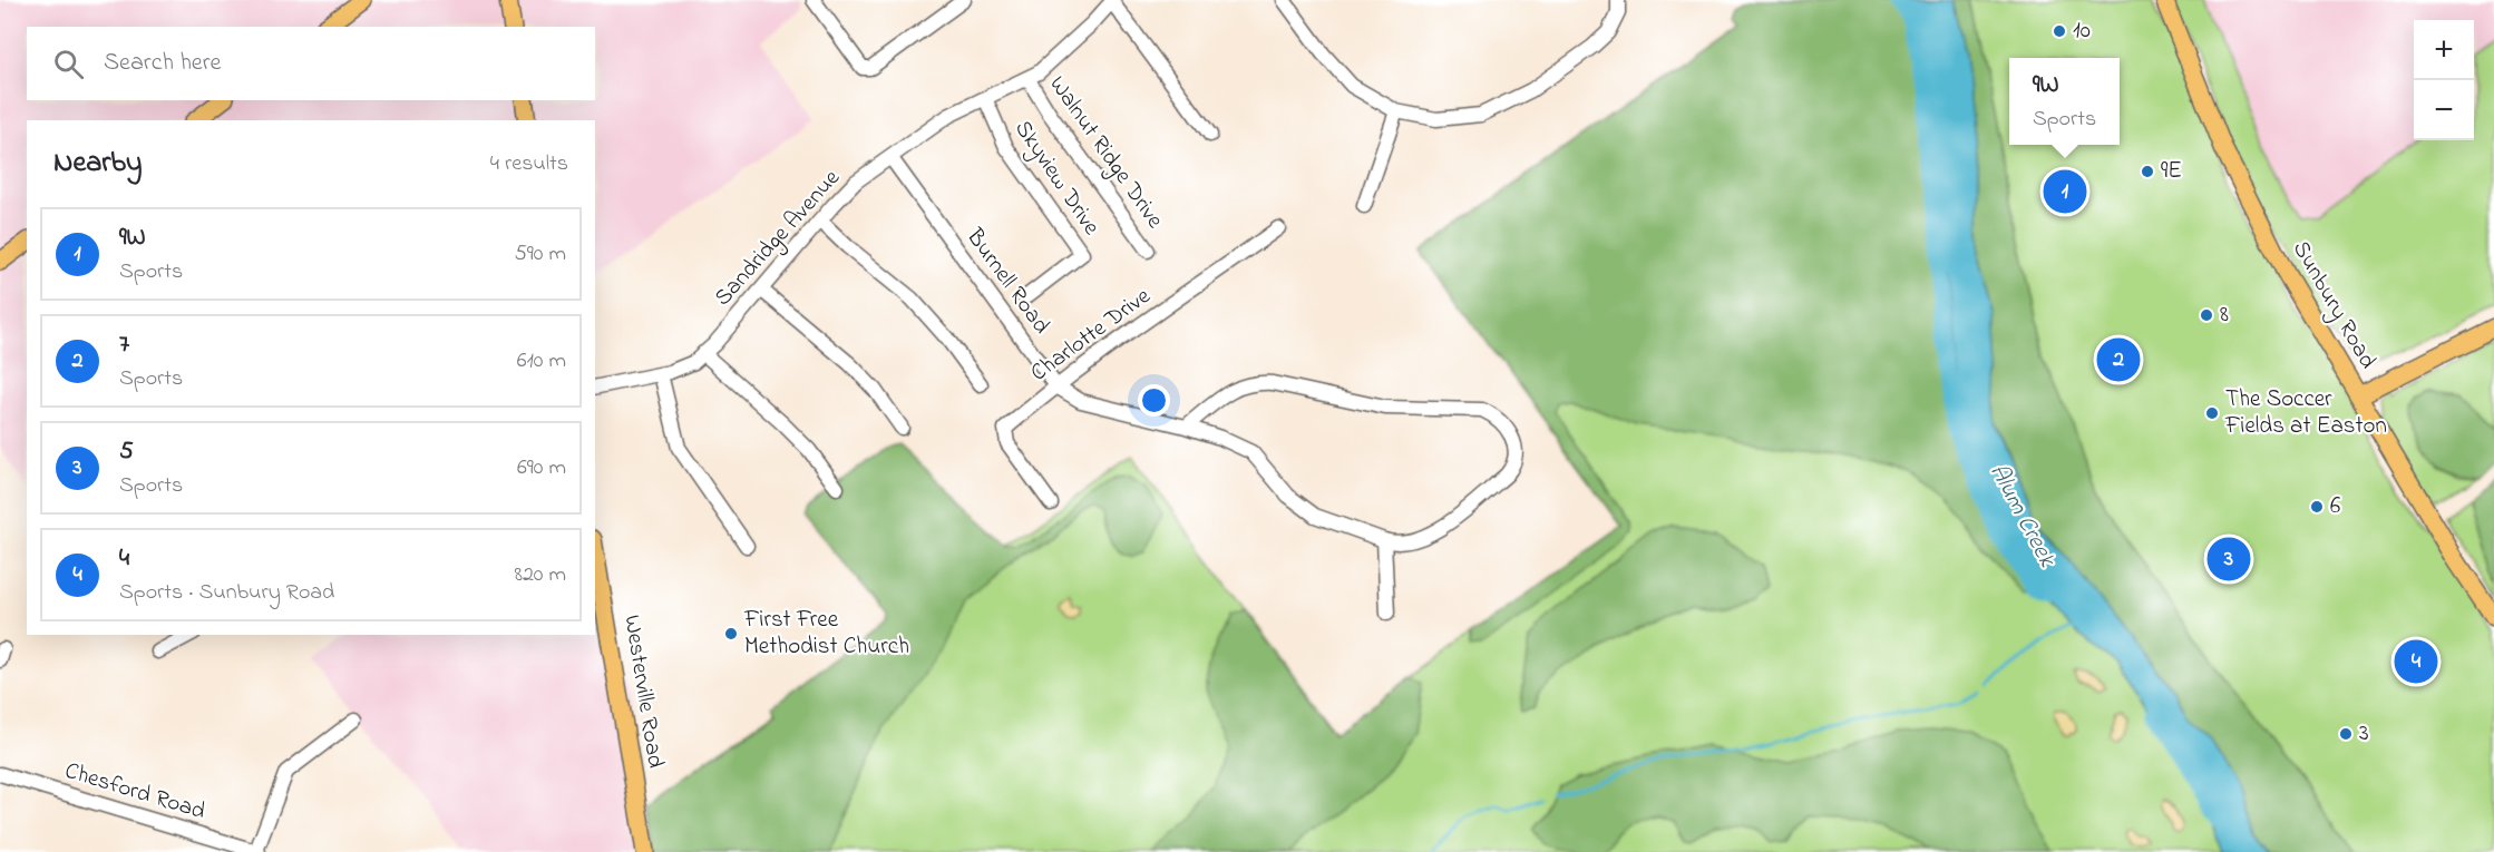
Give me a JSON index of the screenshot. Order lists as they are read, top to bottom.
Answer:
{
  "streets": {
    "main road": ["Sunbury Road", "Westerville Road"],
    "street": [
      "Walnut Ridge Drive",
      "Skyview Drive",
      "Sandridge Avenue",
      "Burnell Road",
      "Charlotte Drive",
      "Chesford Road"
    ]
  },
  "crossings": [
    ["Walnut Ridge Drive", "Sandridge Avenue"],
    ["Skyview Drive", "Sandridge Avenue"],
    ["Sandridge Avenue", "Burnell Road"],
    ["Burnell Road", "Charlotte Drive"]
  ],
  "water": ["Alum Creek"],
  "places": [
    "10",
    "9E",
    "8",
    "The Soccer Fields at Easton",
    "6",
    "First Free Methodist Church",
    "3"
  ],
  "page": {
    "map_buttons": ["+", "−"],
    "search": "Search here",
    "popup": ["9W", "Sports"],
    "heading": ["Nearby", "4 results"],
    "pins": [
      "1",
      "2",
      "3",
      "4"
    ],
    "list": [
      {
        "mark": "1",
        "name": "9W",
        "note": "Sports",
        "value": "590 m"
      },
      {
        "mark": "2",
        "name": "7",
        "note": "Sports",
        "value": "610 m"
      },
      {
        "mark": "3",
        "name": "5",
        "note": "Sports",
        "value": "690 m"
      },
      {
        "mark": "4",
        "name": "4",
        "note": "Sports · Sunbury Road",
        "value": "820 m"
      }
    ]
  }
}
